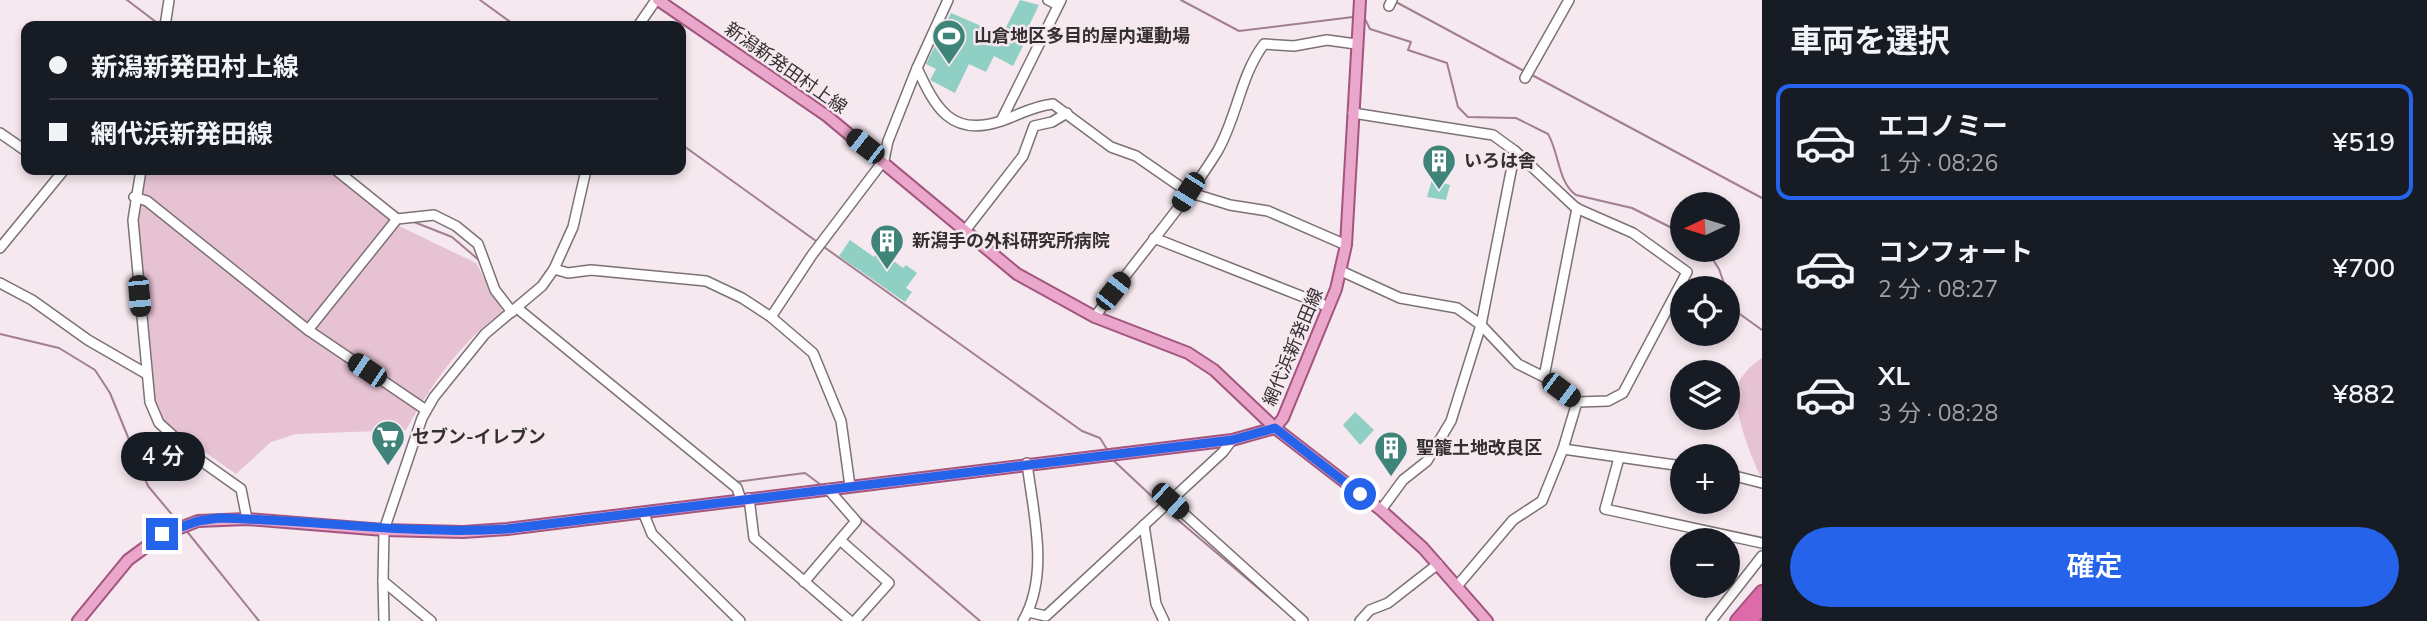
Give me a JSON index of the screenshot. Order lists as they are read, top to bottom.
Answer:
{
  "streets": {
    "main road": ["新潟新発田村上線", "網代浜新発田線"]
  },
  "crossings": [
    ["新潟新発田村上線", "網代浜新発田線"]
  ],
  "places": {
    "sports": ["山倉地区多目的屋内運動場"],
    "building": ["いろは舎", "新潟手の外科研究所病院", "聖籠土地改良区"],
    "supermarket": ["セブン-イレブン"]
  },
  "north": "left",
  "page": {
    "heading": "車両を選択",
    "banner": ["新潟新発田村上線", "網代浜新発田線"],
    "list": [
      {
        "name": "エコノミー",
        "note": "1 分 · 08:26",
        "value": "¥519"
      },
      {
        "name": "コンフォート",
        "note": "2 分 · 08:27",
        "value": "¥700"
      },
      {
        "name": "XL",
        "note": "3 分 · 08:28",
        "value": "¥882"
      }
    ],
    "map_buttons": ["+", "−"],
    "bubble": "4 分",
    "buttons": "確定"
  }
}
